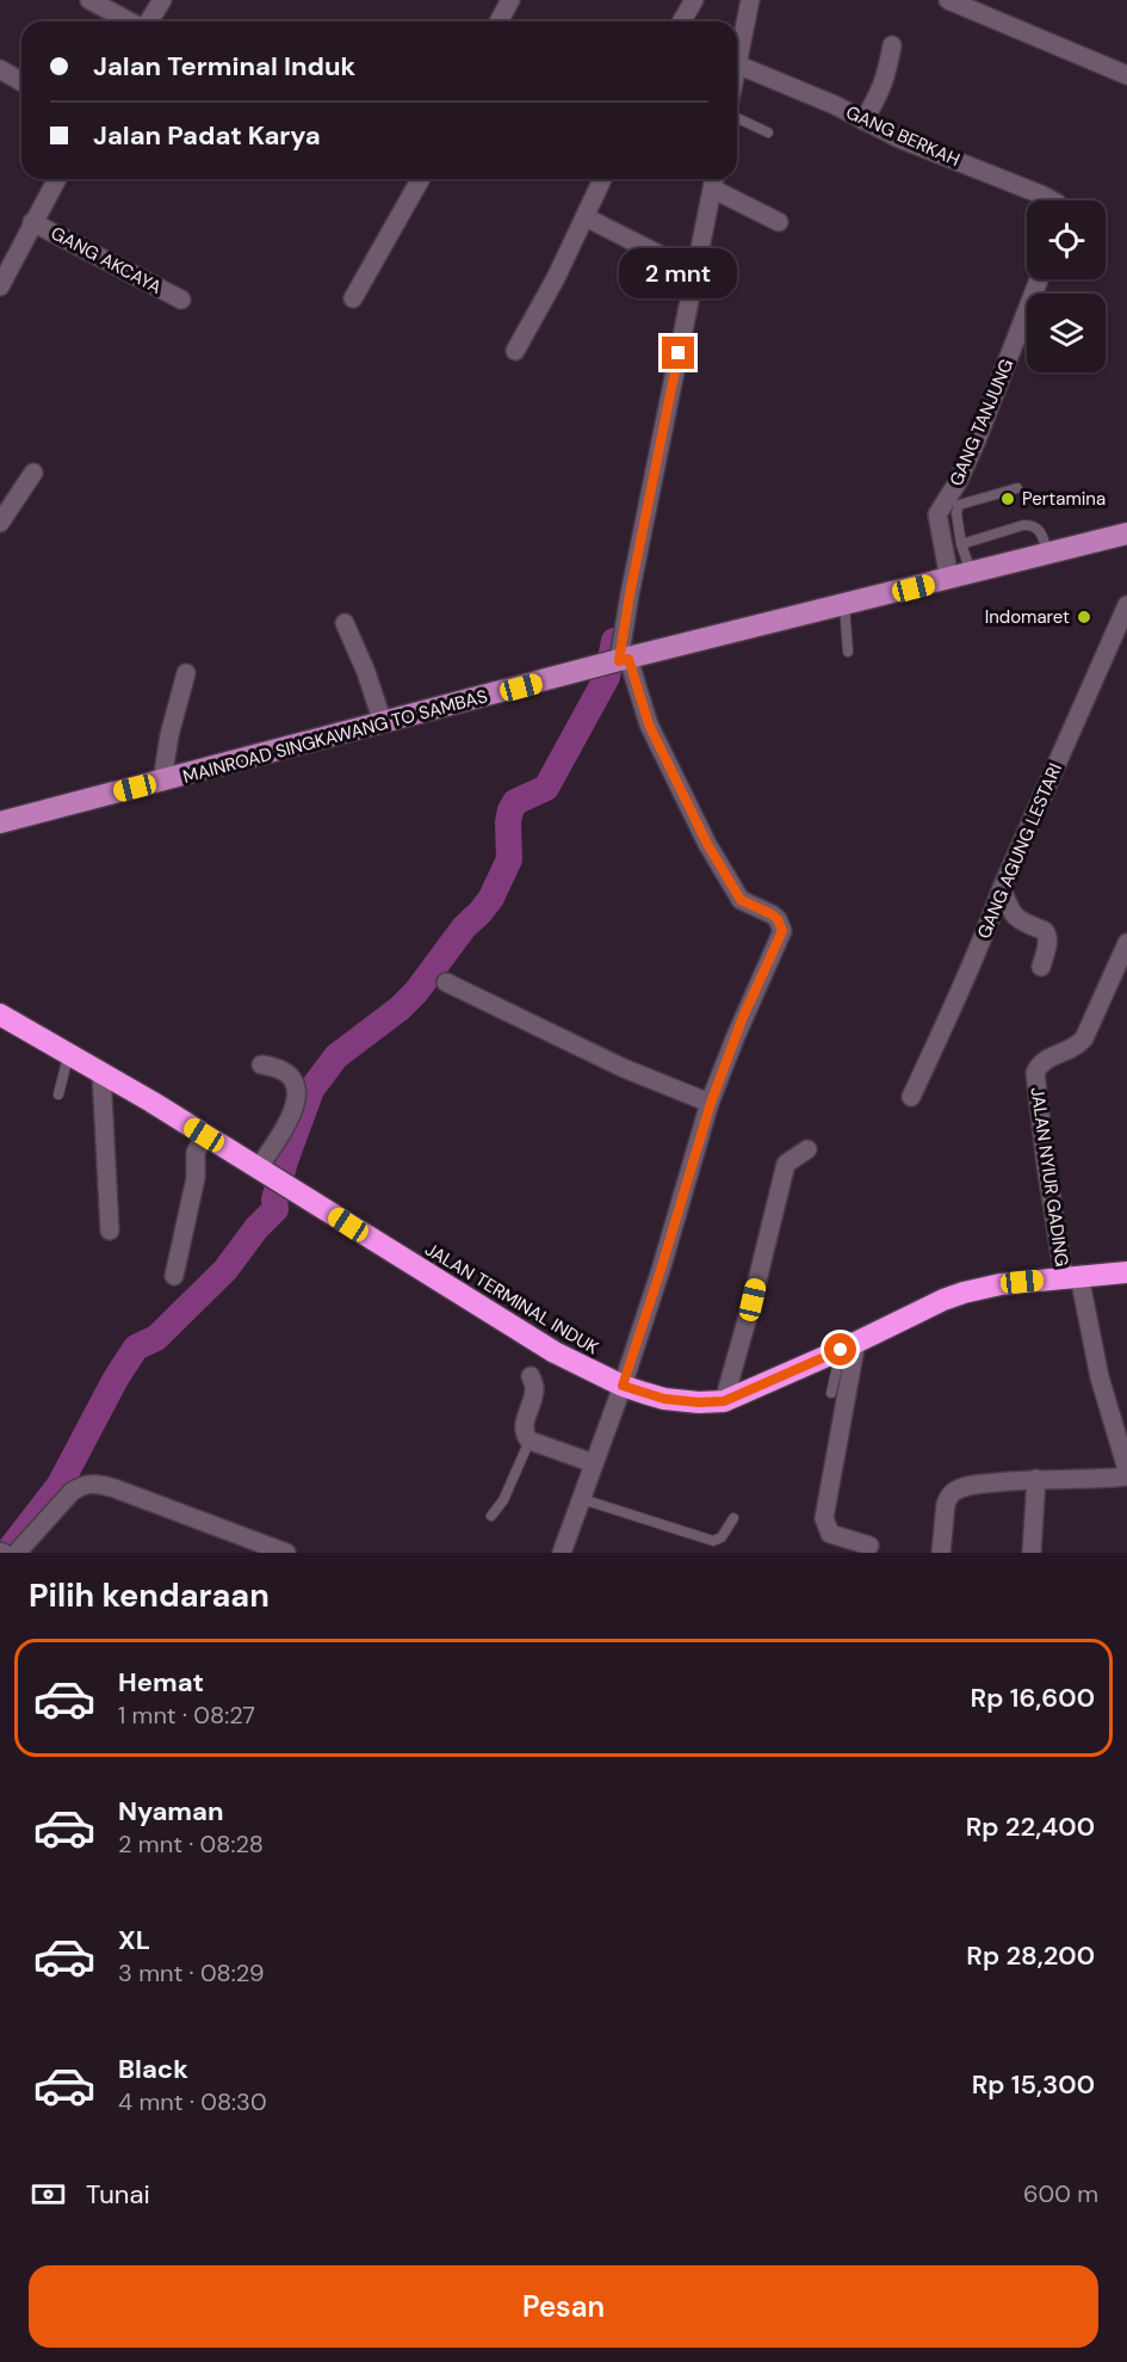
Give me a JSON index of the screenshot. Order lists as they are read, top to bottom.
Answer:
{
  "streets": {
    "highway": ["JALAN TERMINAL INDUK"],
    "main road": ["MAINROAD SINGKAWANG TO SAMBAS"],
    "street": [
      "GANG BERKAH",
      "GANG AKCAYA",
      "GANG TANJUNG",
      "GANG AGUNG LESTARI",
      "JALAN NYIUR GADING"
    ]
  },
  "crossings": [
    ["GANG TANJUNG", "MAINROAD SINGKAWANG TO SAMBAS"],
    ["JALAN NYIUR GADING", "JALAN TERMINAL INDUK"]
  ],
  "places": ["Pertamina", "Indomaret"],
  "page": {
    "banner": ["Jalan Terminal Induk", "Jalan Padat Karya"],
    "bubble": "2 mnt",
    "heading": "Pilih kendaraan",
    "list": [
      {
        "name": "Hemat",
        "note": "1 mnt · 08:27",
        "value": "Rp 16,600"
      },
      {
        "name": "Nyaman",
        "note": "2 mnt · 08:28",
        "value": "Rp 22,400"
      },
      {
        "name": "XL",
        "note": "3 mnt · 08:29",
        "value": "Rp 28,200"
      },
      {
        "name": "Black",
        "note": "4 mnt · 08:30",
        "value": "Rp 15,300"
      }
    ],
    "pay": ["Tunai", "600 m"],
    "buttons": "Pesan"
  }
}
